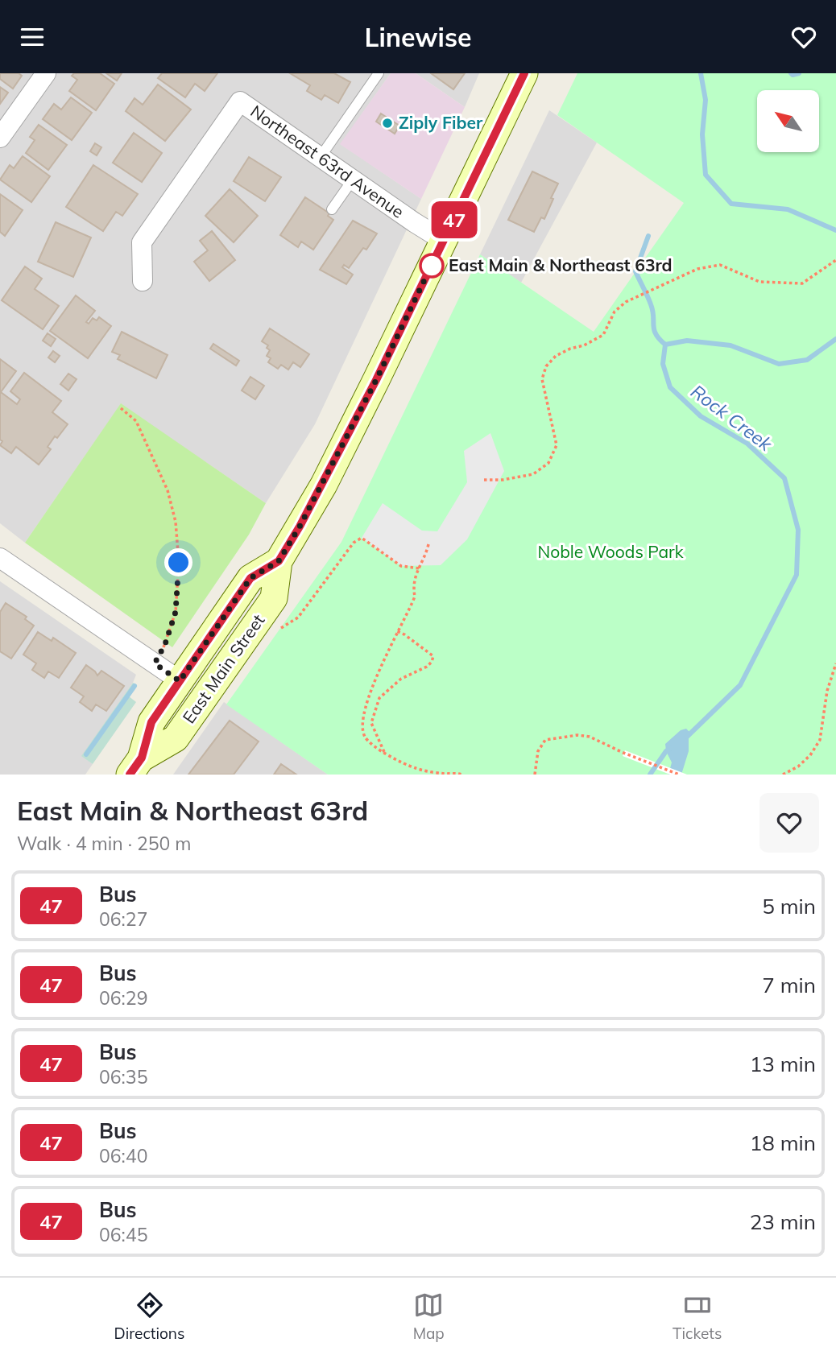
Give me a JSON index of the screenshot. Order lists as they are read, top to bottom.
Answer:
{
  "streets": {
    "main road": ["East Main Street"],
    "street": ["Northeast 63rd Avenue"]
  },
  "crossings": [
    ["Northeast 63rd Avenue", "East Main Street"]
  ],
  "water": ["Rock Creek"],
  "parks": ["Noble Woods Park"],
  "places": ["Ziply Fiber", "East Main & Northeast 63rd"],
  "lines": ["bus line 47"],
  "north": "top left",
  "page": {
    "header": "Linewise",
    "on_map": "47",
    "heading": ["East Main & Northeast 63rd", "Walk · 4 min · 250 m"],
    "list": [
      {
        "mark": "47",
        "name": "Bus",
        "note": "06:27",
        "value": "5 min"
      },
      {
        "mark": "47",
        "name": "Bus",
        "note": "06:29",
        "value": "7 min"
      },
      {
        "mark": "47",
        "name": "Bus",
        "note": "06:35",
        "value": "13 min"
      },
      {
        "mark": "47",
        "name": "Bus",
        "note": "06:40",
        "value": "18 min"
      },
      {
        "mark": "47",
        "name": "Bus",
        "note": "06:45",
        "value": "23 min"
      }
    ],
    "tabs": ["Directions", "Map", "Tickets"]
  }
}
